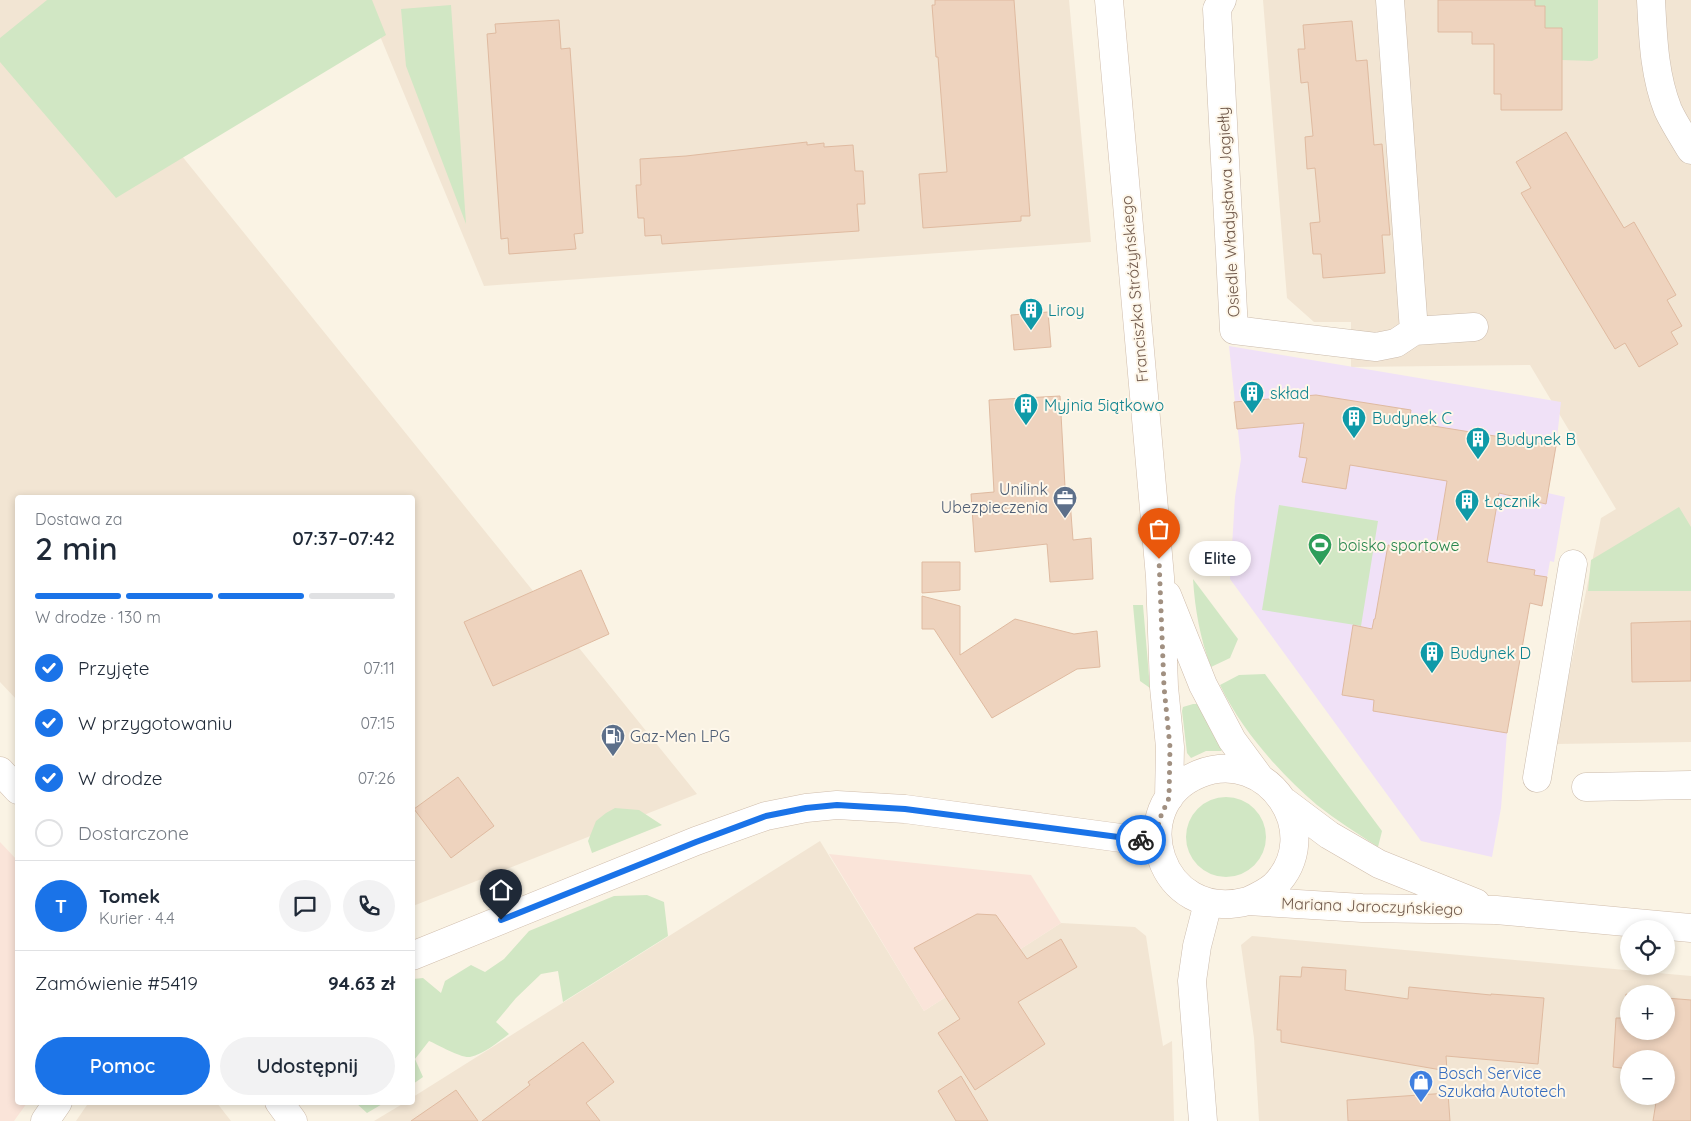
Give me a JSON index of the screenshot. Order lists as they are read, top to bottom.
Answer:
{
  "streets": {
    "street": ["Osiedle Władysława Jagiełły", "Franciszka Stróżyńskiego", "Mariana Jaroczyńskiego"]
  },
  "crossings": [
    ["Franciszka Stróżyńskiego", "Mariana Jaroczyńskiego"]
  ],
  "places": {
    "building": [
      "Liroy",
      "skład",
      "Myjnia 5iątkowo",
      "Budynek C",
      "Budynek B",
      "Łącznik",
      "Budynek D"
    ],
    "office": ["Unilink Ubezpieczenia"],
    "other": ["Elite"],
    "sports": ["boisko sportowe"],
    "fuel station": ["Gaz-Men LPG"],
    "shop": ["Bosch Service Szukała Autotech"]
  },
  "page": {
    "heading": ["2 min", "Dostawa za", "07:37–07:42"],
    "panel": [
      "Tomek",
      "Kurier · 4.4",
      "Zamówienie #5419",
      "94.63 zł"
    ],
    "bubble": "Elite",
    "bar": "W drodze · 130 m",
    "list": [
      ["Przyjęte", "07:11"],
      ["W przygotowaniu", "07:15"],
      ["W drodze", "07:26"],
      "Dostarczone"
    ],
    "round": "T",
    "map_buttons": ["+", "−"],
    "buttons": ["Pomoc", "Udostępnij"]
  }
}
